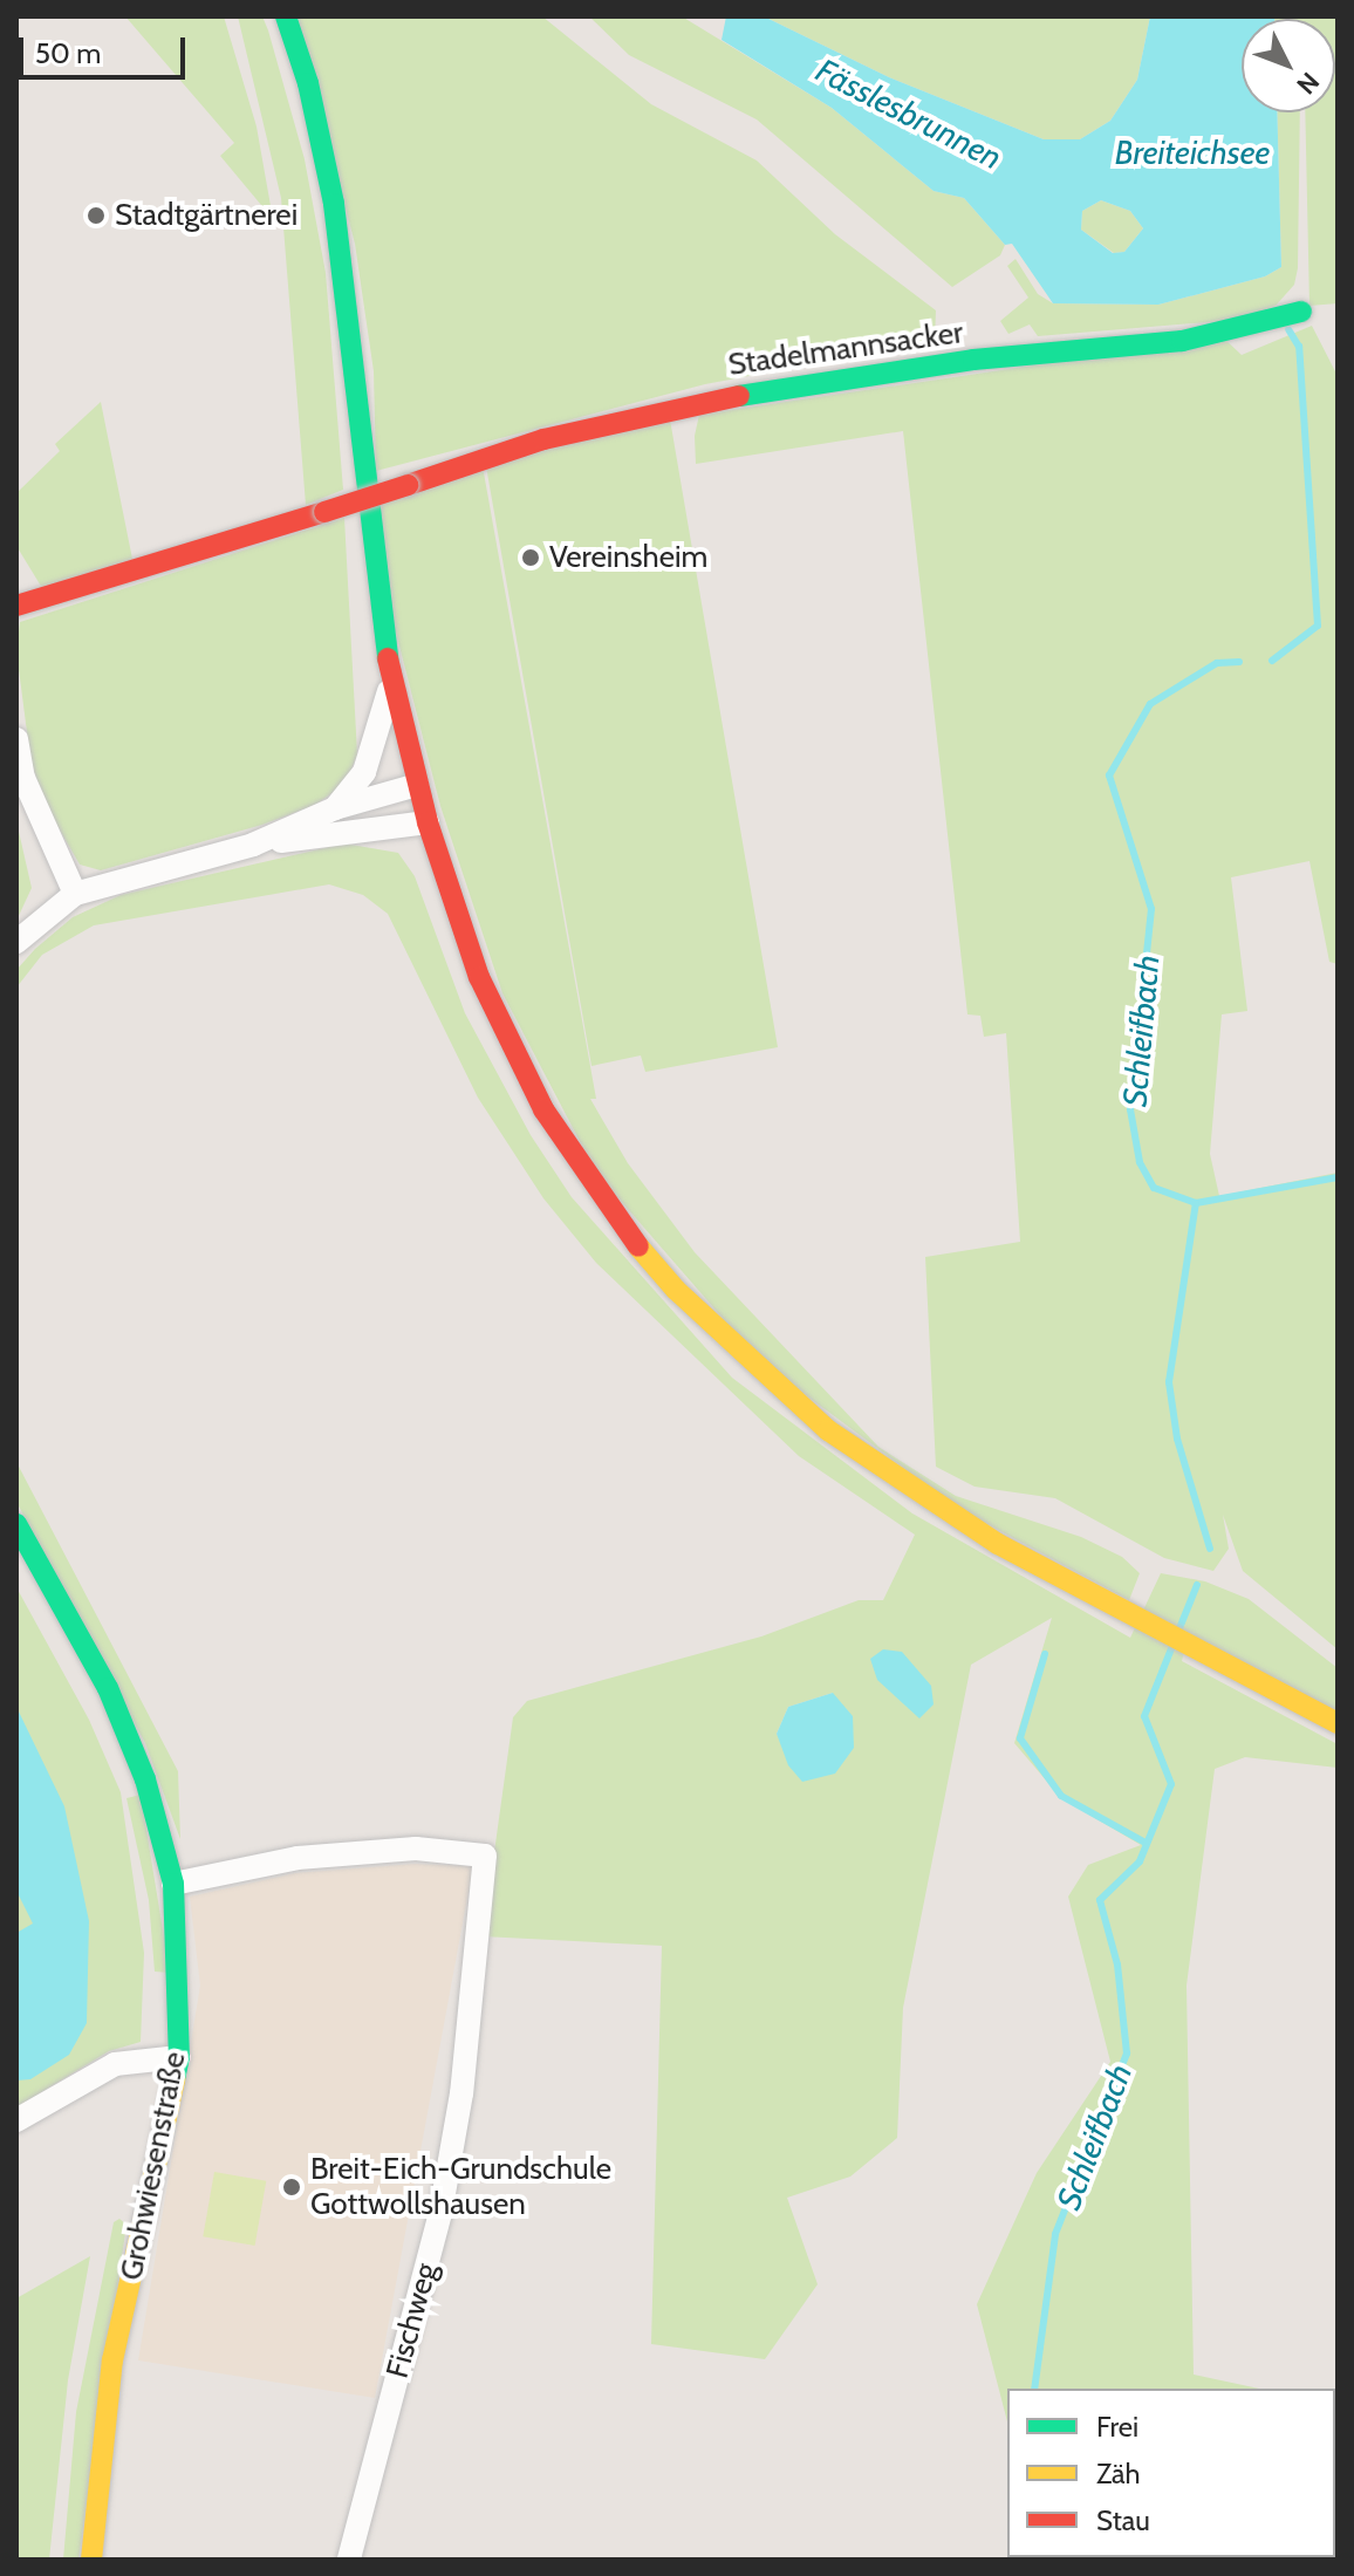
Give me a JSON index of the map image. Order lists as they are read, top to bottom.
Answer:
{
  "streets": {
    "street": ["Stadelmannsacker", "Grohwiesenstraße", "Fischweg"]
  },
  "crossings": [
    ["Grohwiesenstraße", "Fischweg"]
  ],
  "water": ["Fässlesbrunnen", "Breiteichsee", "Schleifbach"],
  "places": ["Stadtgärtnerei", "Vereinsheim", "Breit-Eich-Grundschule Gottwollshausen"],
  "legend": ["Frei", "Zäh", "Stau"],
  "scale_bar": "50 m",
  "north": "bottom right"
}
